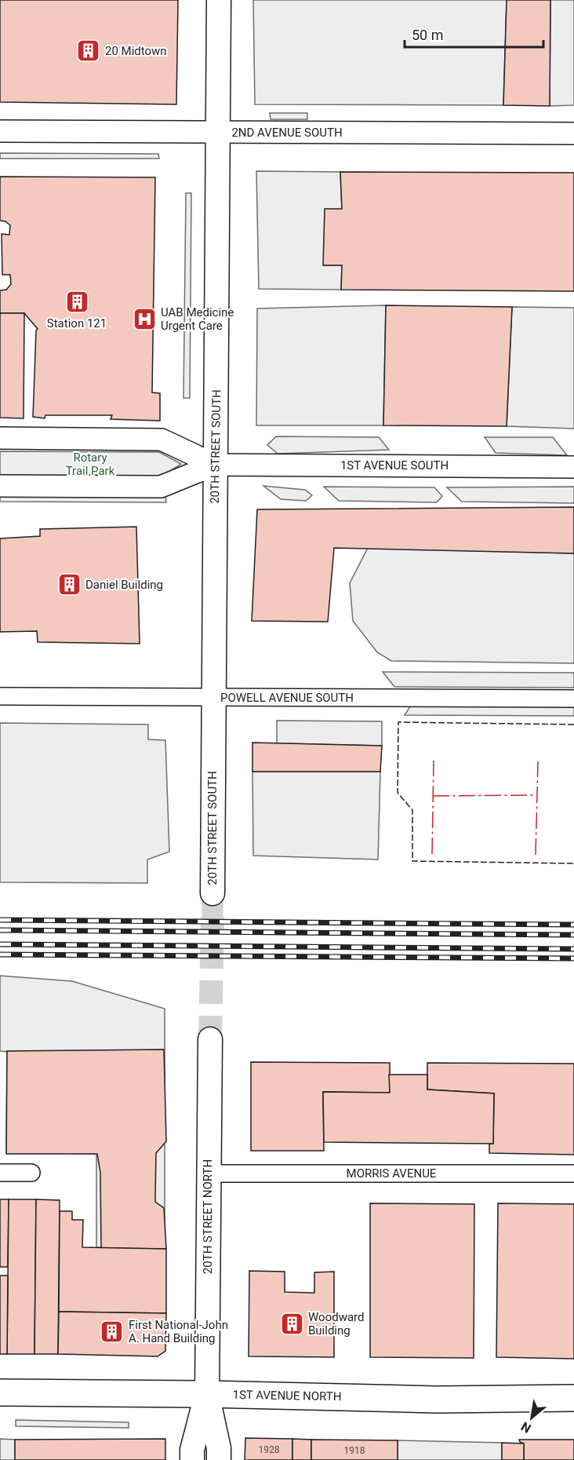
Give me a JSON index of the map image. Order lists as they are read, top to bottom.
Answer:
{
  "streets": {
    "main road": ["20TH STREET SOUTH", "20TH STREET NORTH", "1ST AVENUE NORTH"],
    "street": [
      "2ND AVENUE SOUTH",
      "1ST AVENUE SOUTH",
      "POWELL AVENUE SOUTH",
      "MORRIS AVENUE"
    ]
  },
  "crossings": [
    ["2ND AVENUE SOUTH", "20TH STREET SOUTH"],
    ["20TH STREET SOUTH", "1ST AVENUE SOUTH"],
    ["20TH STREET SOUTH", "POWELL AVENUE SOUTH"],
    ["MORRIS AVENUE", "20TH STREET NORTH"],
    ["20TH STREET NORTH", "1ST AVENUE NORTH"]
  ],
  "parks": ["Rotary Trail Park"],
  "places": {
    "building": [
      "20 Midtown",
      "Station 121",
      "Daniel Building",
      "Woodward Building",
      "First National-John A. Hand Building"
    ],
    "hospital": ["UAB Medicine Urgent Care"]
  },
  "house_numbers": ["1928", "1918"],
  "scale_bar": "50 m",
  "north": "bottom left"
}
